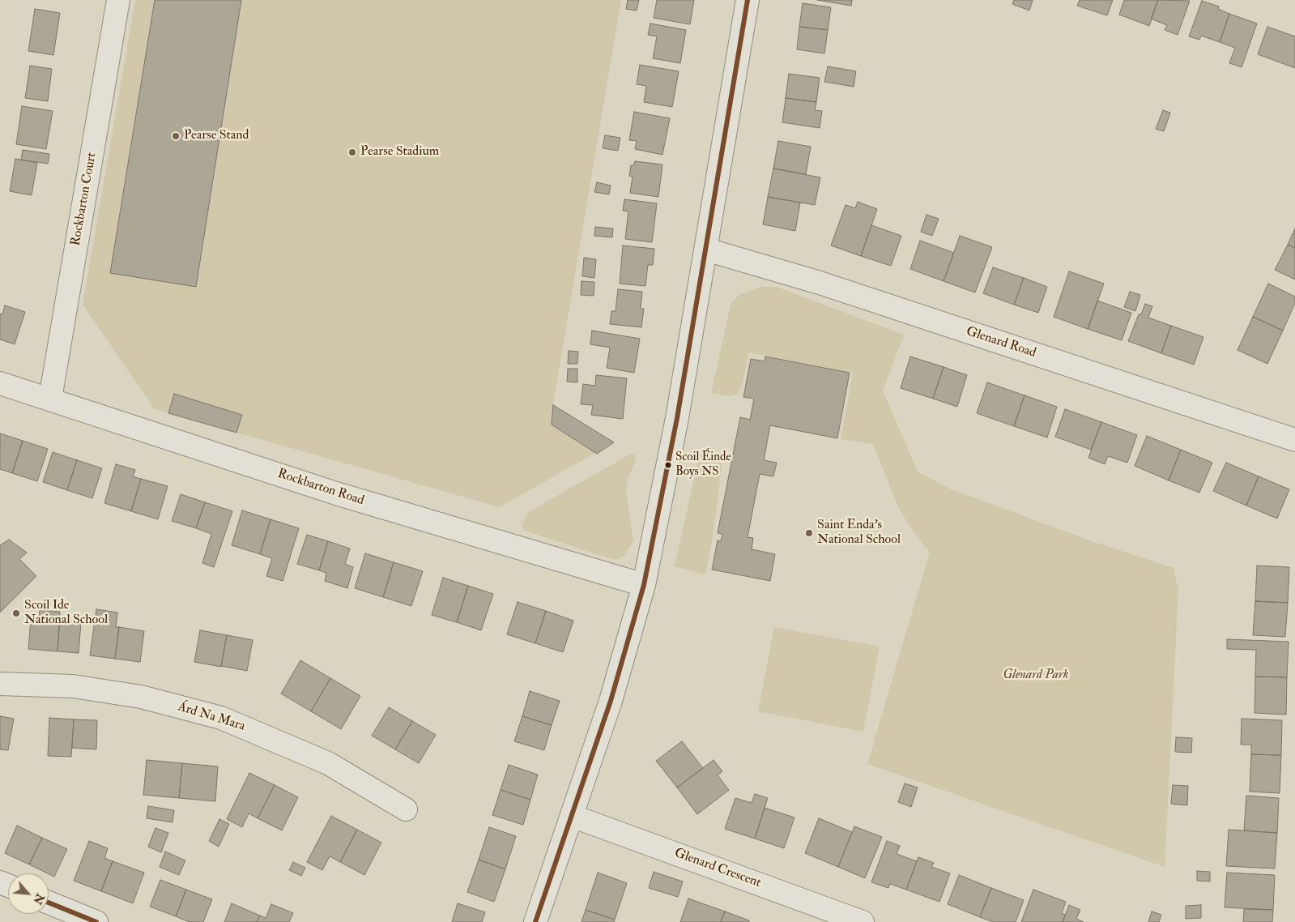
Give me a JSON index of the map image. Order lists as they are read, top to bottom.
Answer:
{
  "streets": {
    "street": [
      "Rockbarton Court",
      "Glenard Road",
      "Rockbarton Road",
      "Árd Na Mara",
      "Glenard Crescent"
    ]
  },
  "crossings": [
    ["Rockbarton Court", "Rockbarton Road"]
  ],
  "parks": ["Glenard Park"],
  "places": [
    "Pearse Stand",
    "Pearse Stadium",
    "Scoil Éinde Boys NS",
    "Saint Enda's National School",
    "Scoil Ide National School"
  ],
  "north": "bottom right"
}
